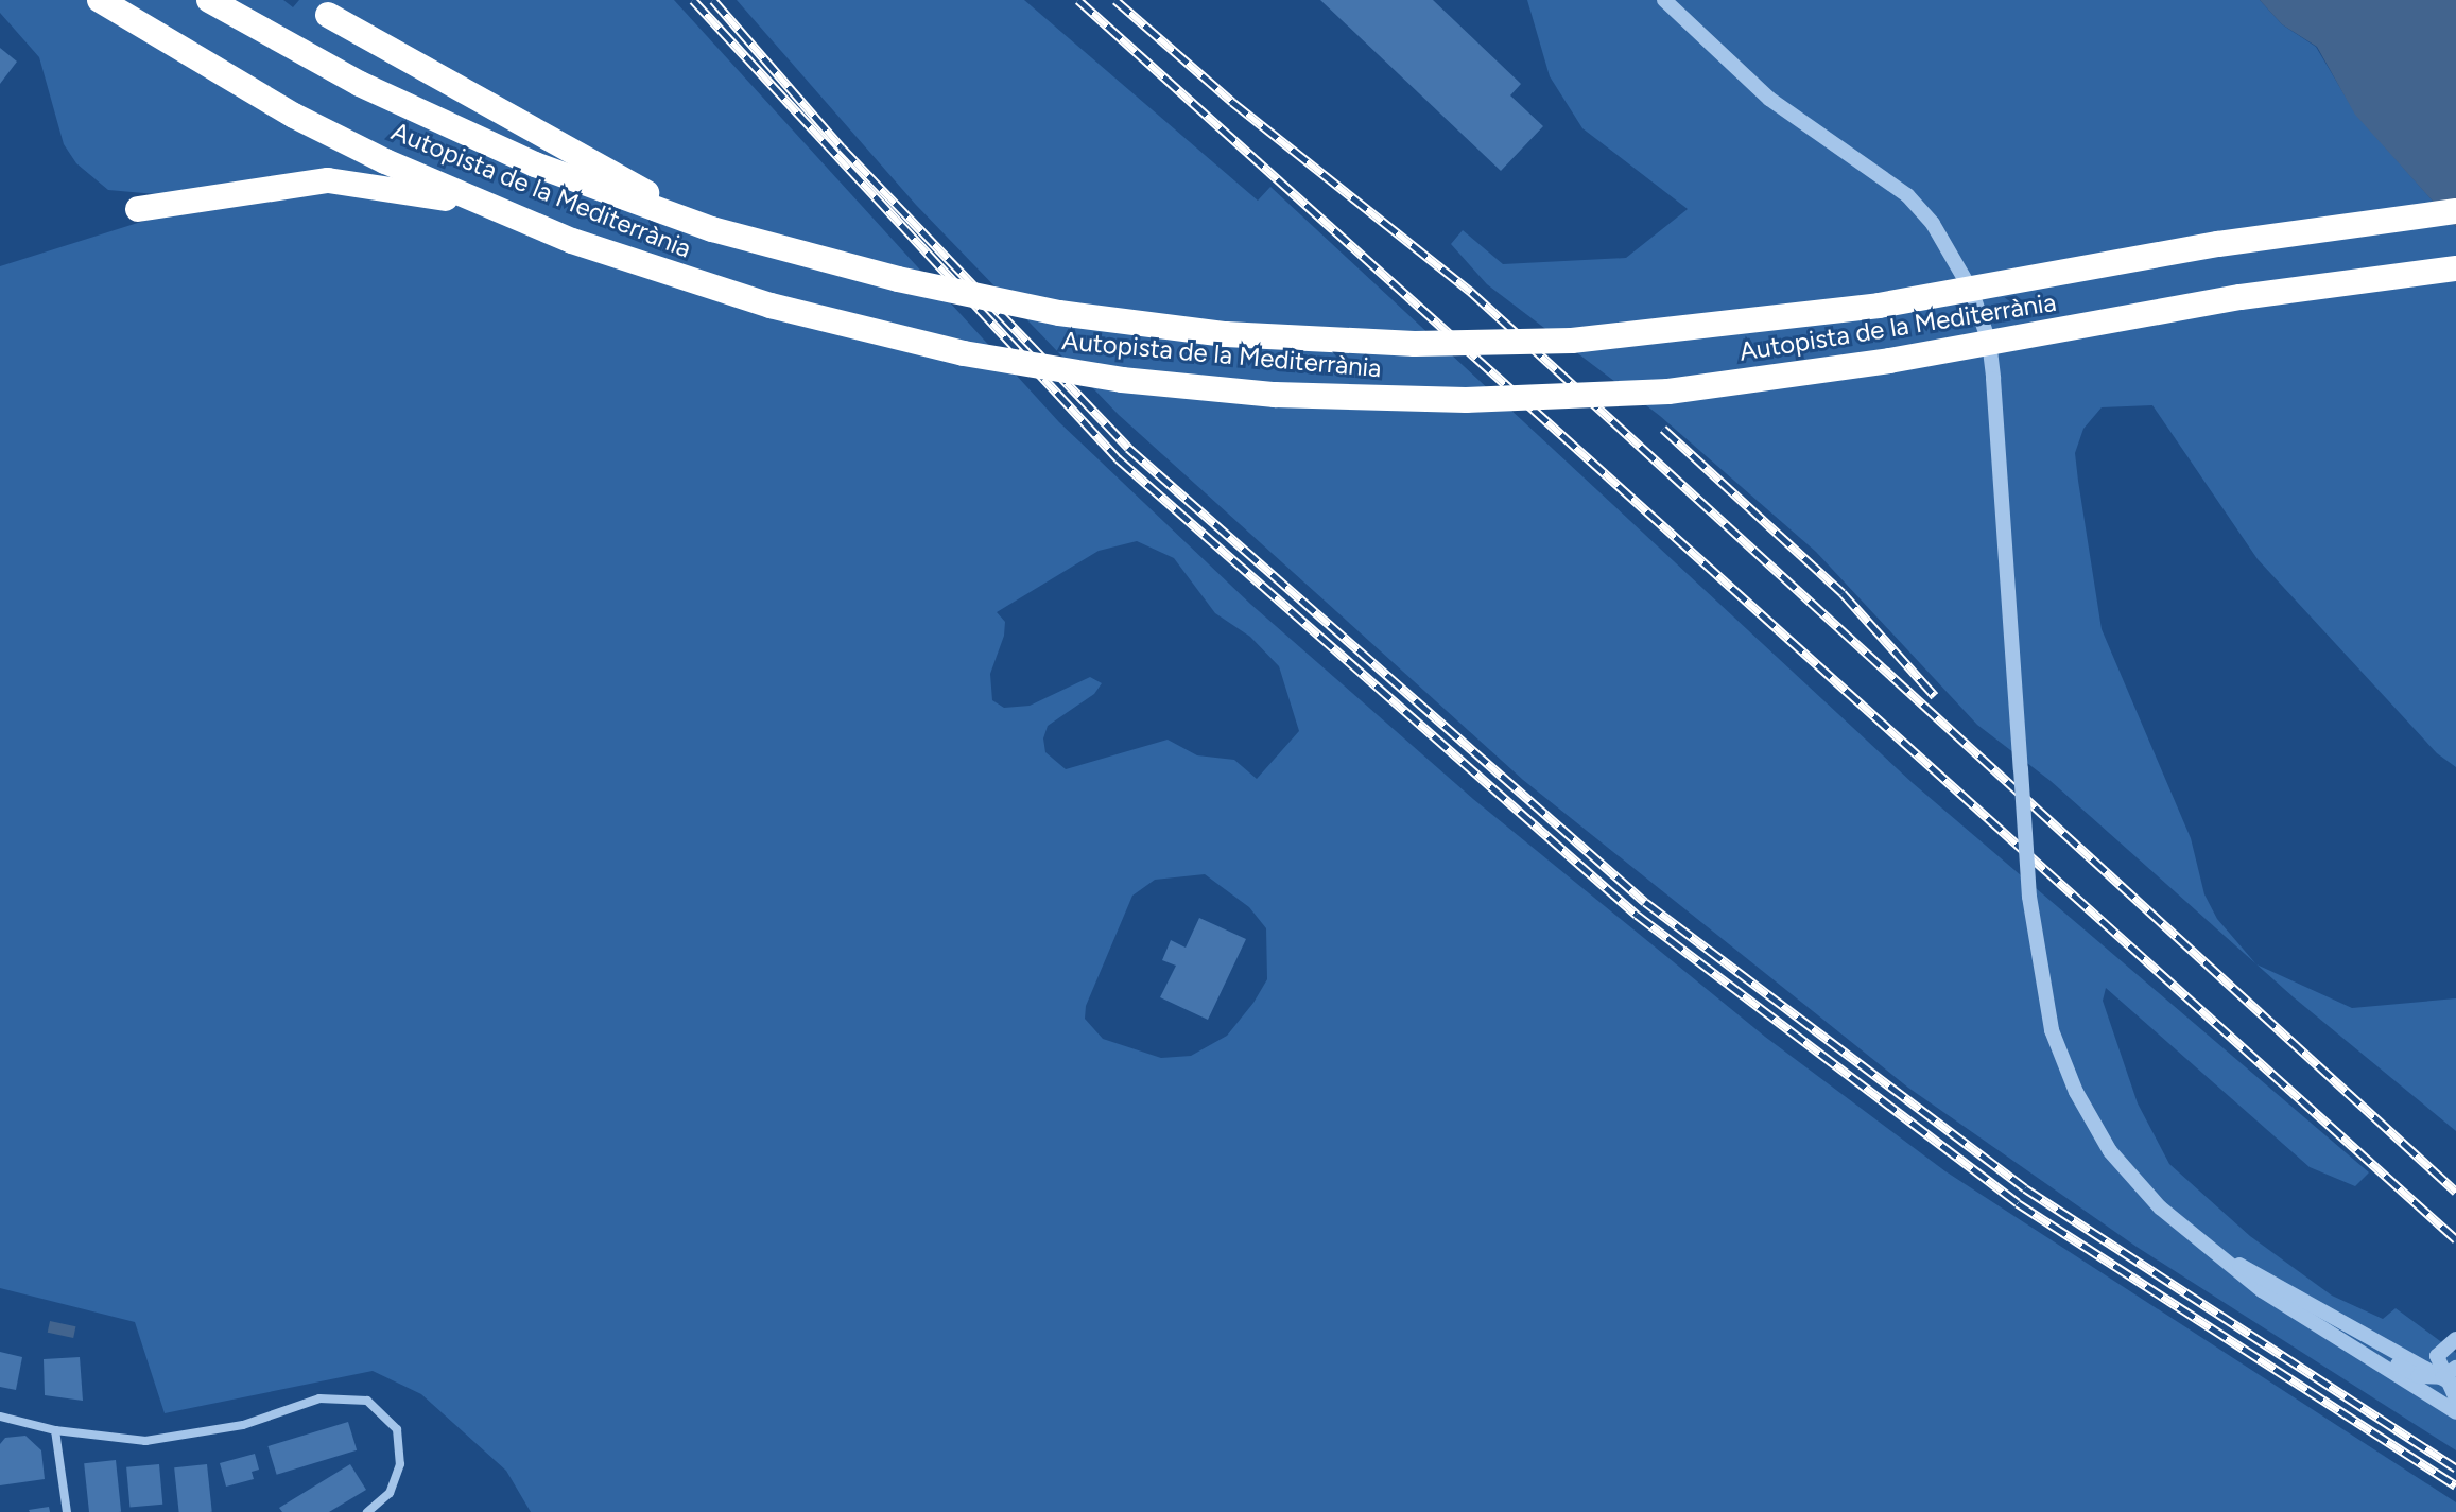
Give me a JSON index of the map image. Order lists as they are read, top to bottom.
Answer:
{
  "streets": {
    "highway": ["Autopista de la Mediterrània"]
  }
}
